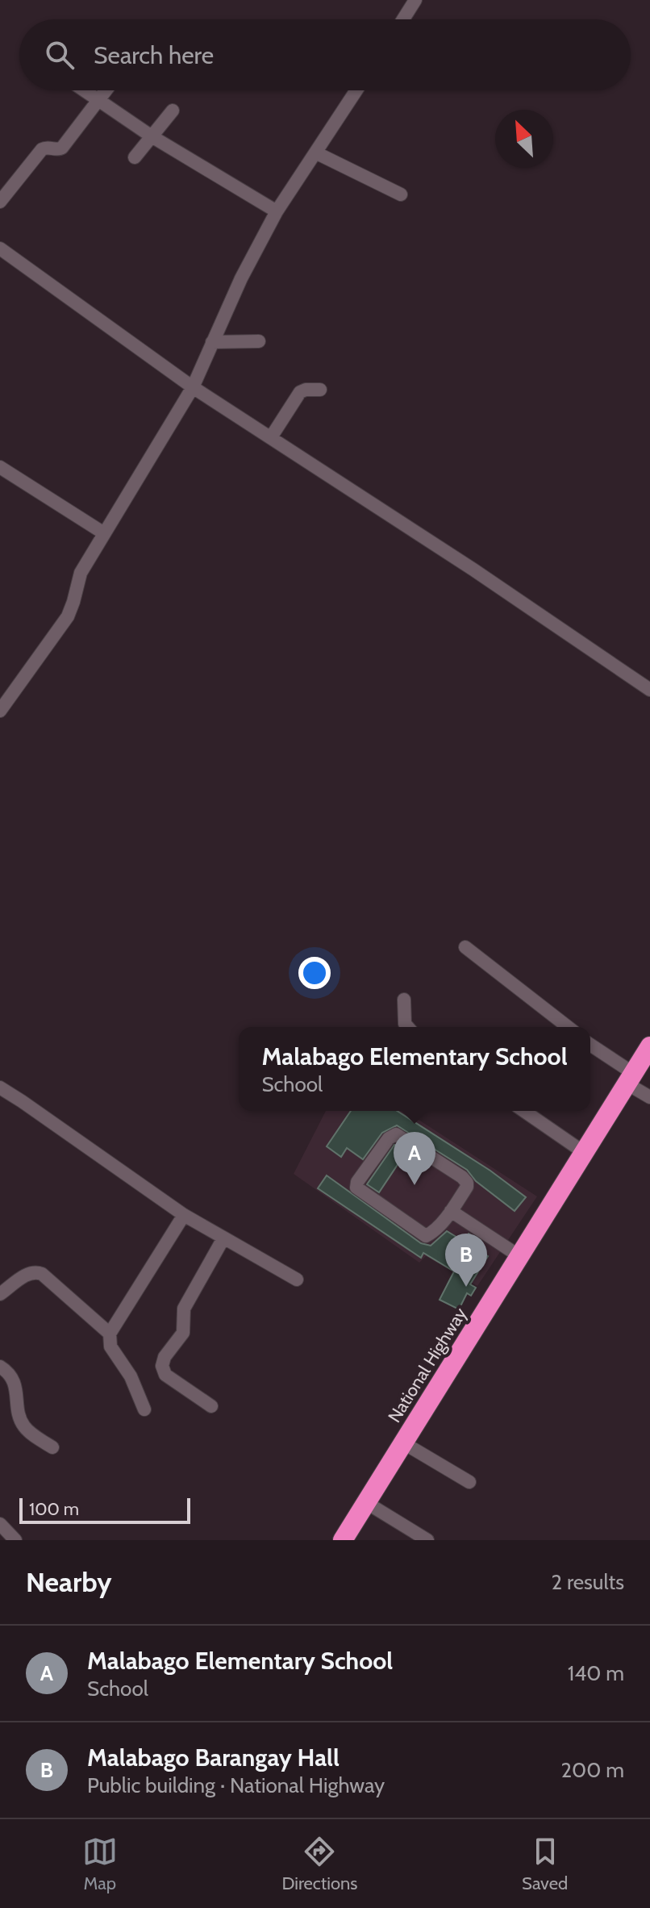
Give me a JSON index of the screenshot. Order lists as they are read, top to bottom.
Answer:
{
  "streets": {
    "highway": ["National Highway"]
  },
  "scale_bar": "100 m",
  "north": "top left",
  "page": {
    "search": "Search here",
    "popup": ["Malabago Elementary School", "School"],
    "pins": ["A", "B"],
    "scale": "100 m",
    "heading": ["Nearby", "2 results"],
    "list": [
      {
        "mark": "A",
        "name": "Malabago Elementary School",
        "note": "School",
        "value": "140 m"
      },
      {
        "mark": "B",
        "name": "Malabago Barangay Hall",
        "note": "Public building · National Highway",
        "value": "200 m"
      }
    ],
    "nav": ["Map", "Directions", "Saved"]
  }
}
